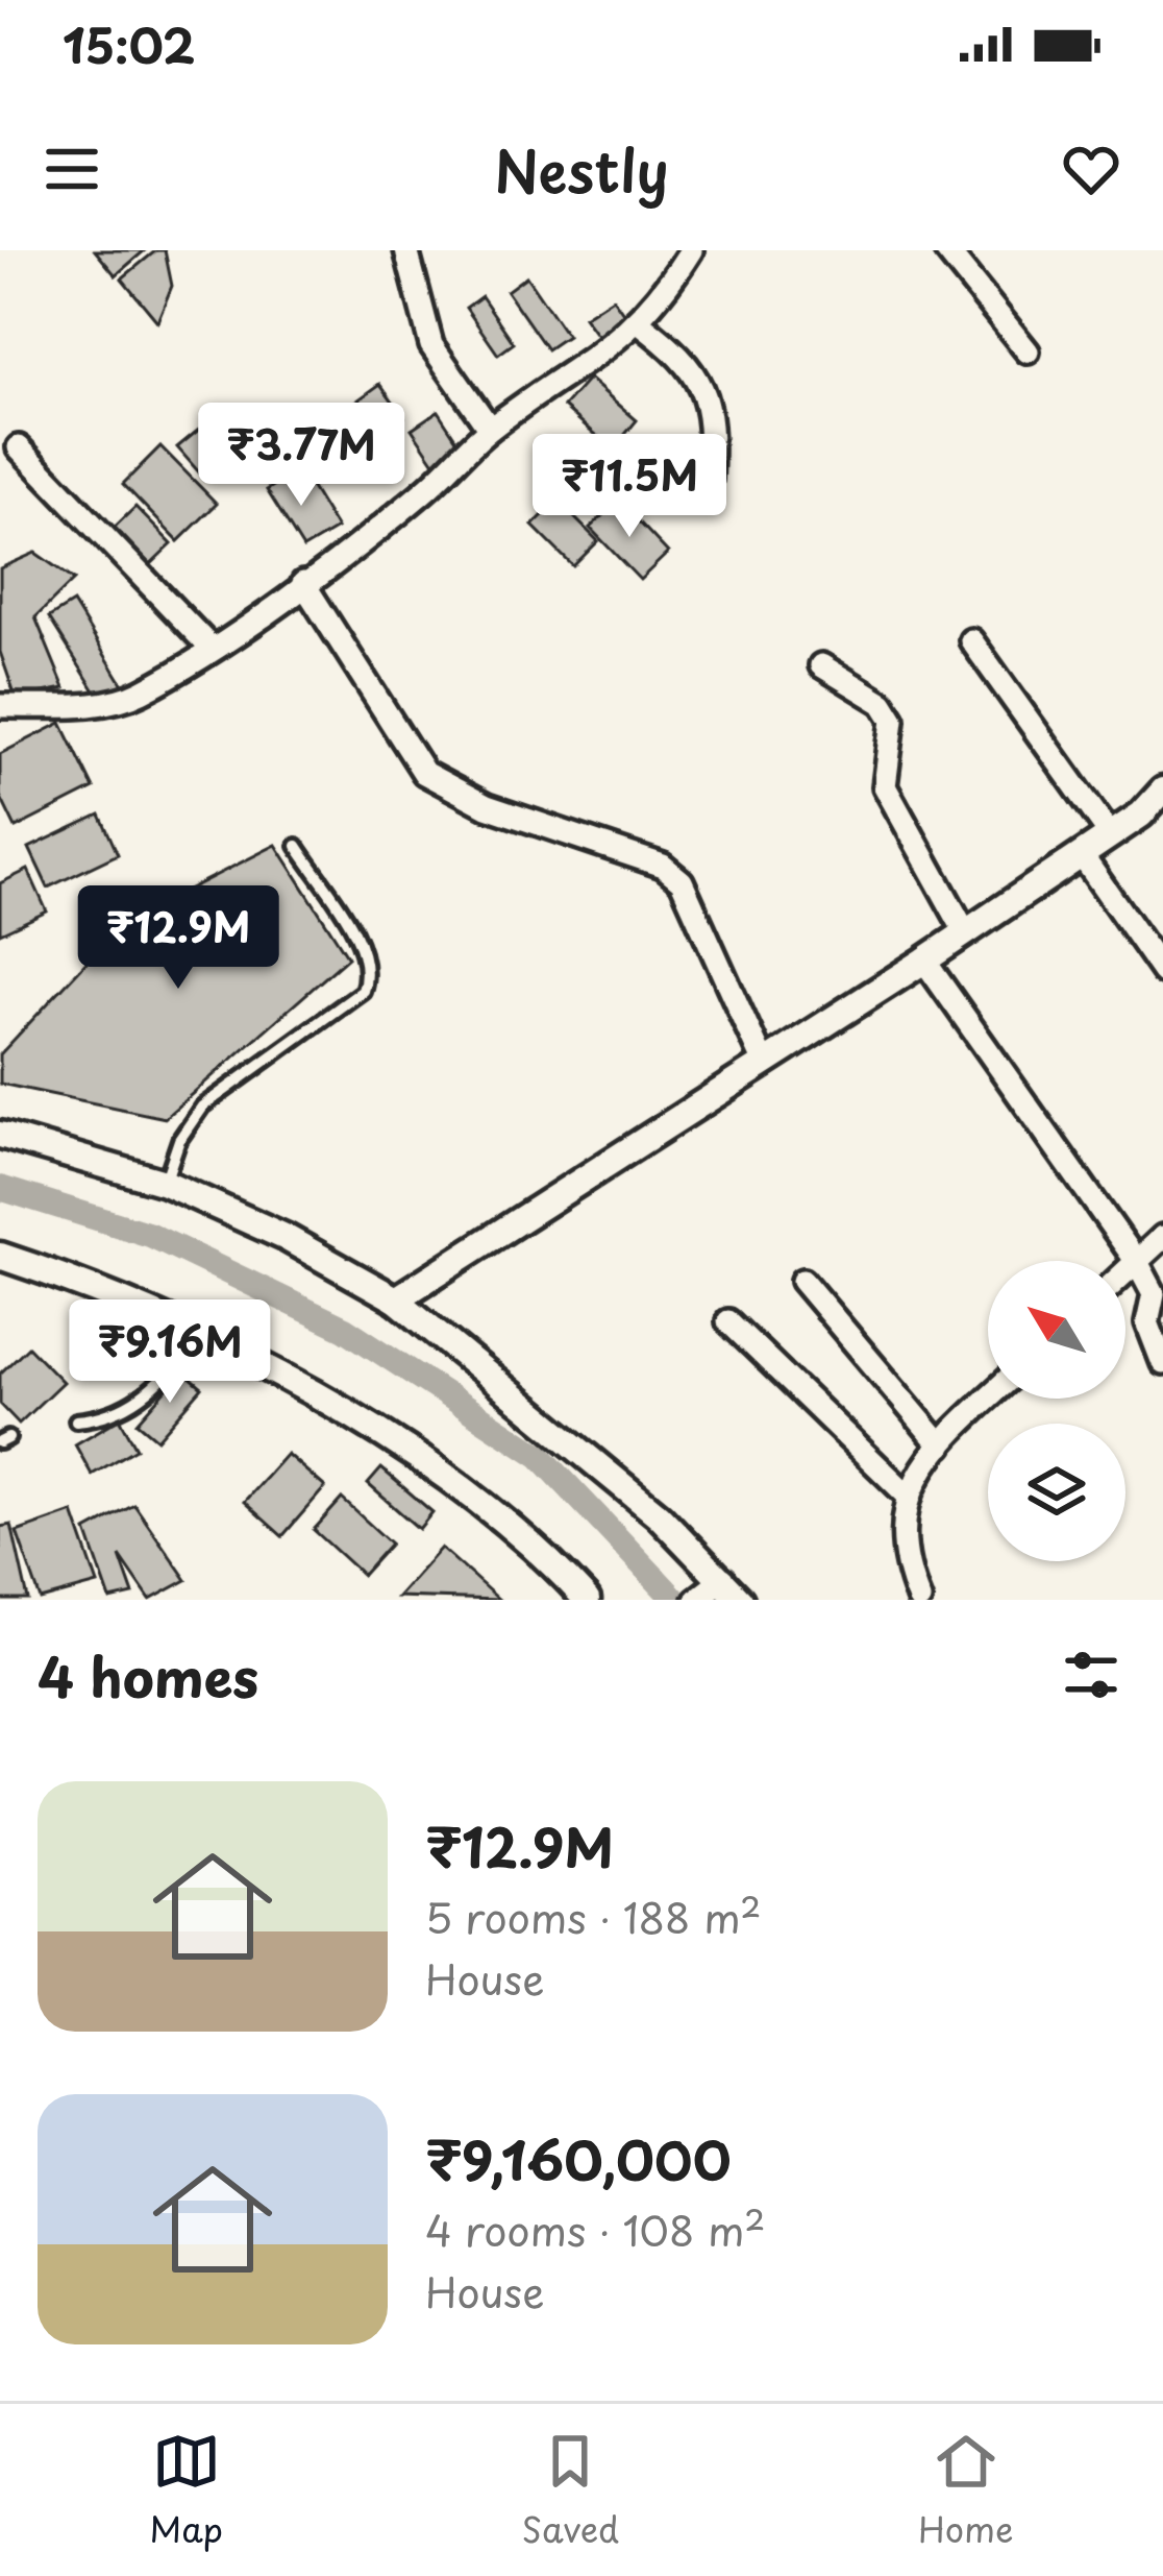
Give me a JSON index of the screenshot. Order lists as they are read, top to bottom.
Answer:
{
  "north": "top left",
  "page": {
    "status": "15:02",
    "header": "Nestly",
    "price": [
      "₹3.77M",
      "₹11.5M",
      "₹12.9M",
      "₹9.16M"
    ],
    "heading": "4 homes",
    "list": [
      {
        "name": "₹12.9M",
        "note": "5 rooms · 188 m² · House"
      },
      {
        "name": "₹9,160,000",
        "note": "4 rooms · 108 m² · House"
      }
    ],
    "tabs": ["Map", "Saved", "Home"]
  }
}
